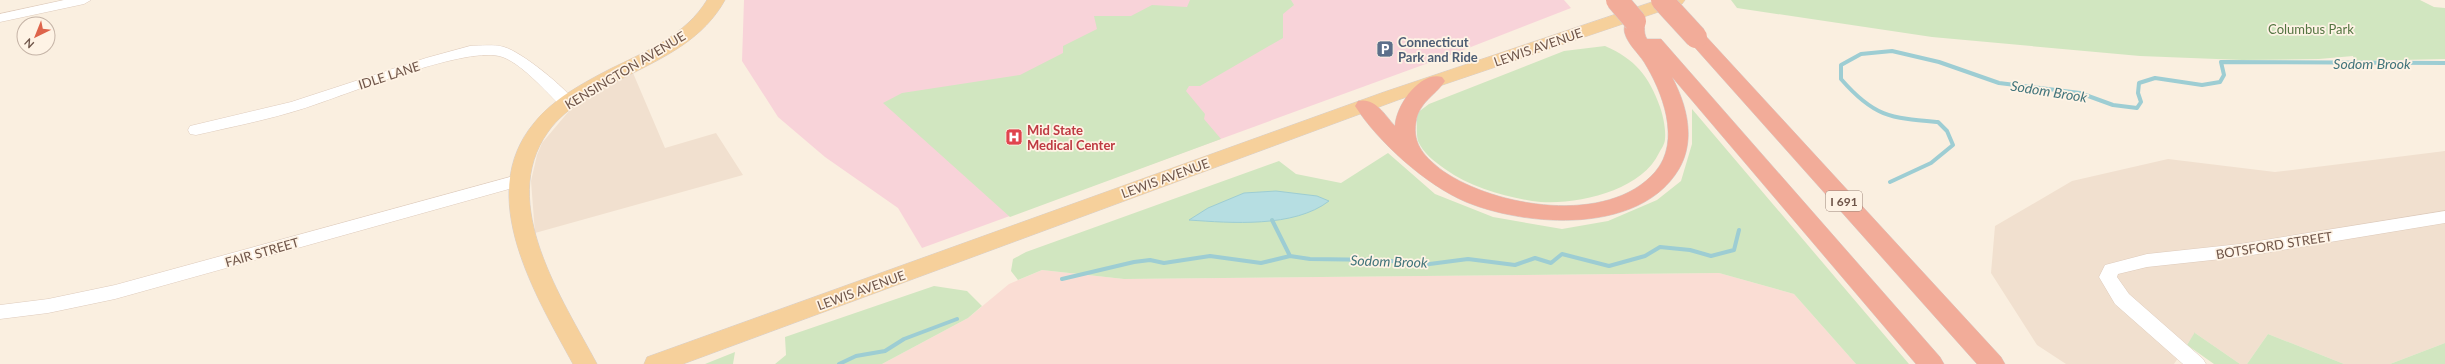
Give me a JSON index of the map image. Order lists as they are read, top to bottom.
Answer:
{
  "streets": {
    "highway": ["I 691"],
    "main road": ["LEWIS AVENUE", "KENSINGTON AVENUE"],
    "street": ["IDLE LANE", "BOTSFORD STREET", "FAIR STREET"]
  },
  "crossings": [
    ["KENSINGTON AVENUE", "IDLE LANE"],
    ["KENSINGTON AVENUE", "FAIR STREET"]
  ],
  "water": ["Sodom Brook"],
  "parks": ["Columbus Park"],
  "places": {
    "parking": ["Connecticut Park and Ride"],
    "hospital": ["Mid State Medical Center"]
  },
  "north": "bottom left"
}
